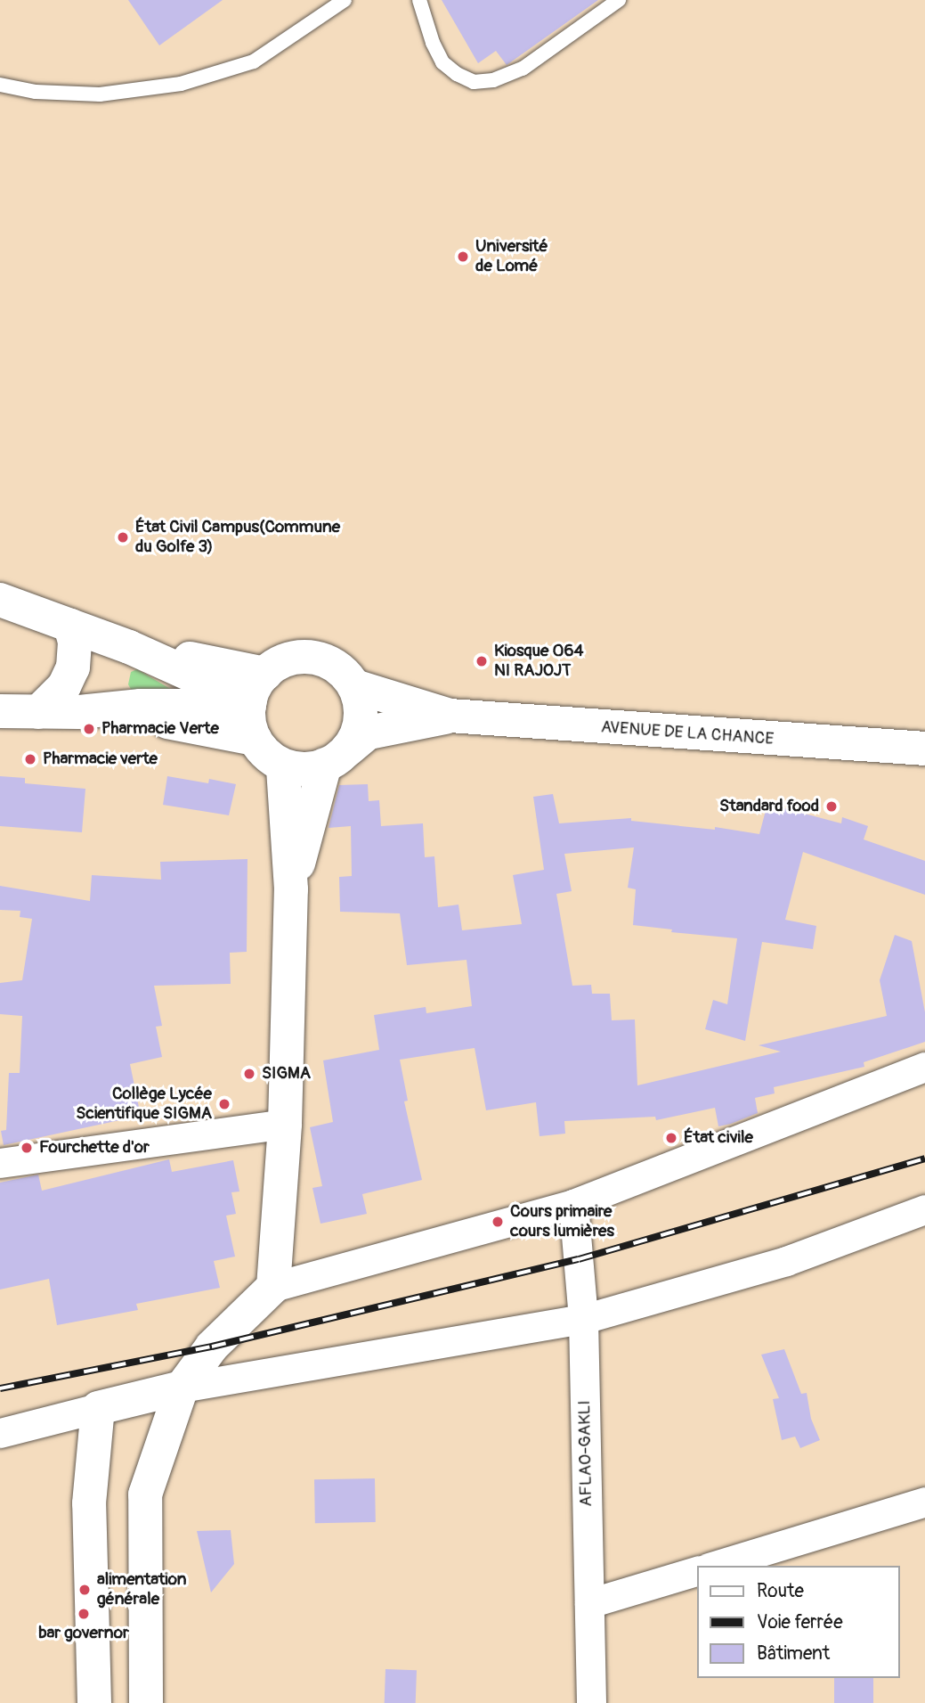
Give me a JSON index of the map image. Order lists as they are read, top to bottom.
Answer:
{
  "streets": {
    "street": ["AVENUE DE LA CHANCE", "AFLAO-GAKLI"]
  },
  "places": [
    "Université de Lomé",
    "État Civil Campus(Commune du Golfe 3)",
    "Kiosque 064 NI RAJOJT",
    "Pharmacie Verte",
    "Pharmacie verte",
    "Standard food",
    "SIGMA",
    "Collège Lycée Scientifique SIGMA",
    "État civile",
    "Fourchette d'or",
    "Cours primaire cours lumières",
    "alimentation générale",
    "bar governor"
  ],
  "legend": ["Route", "Voie ferrée", "Bâtiment"]
}
